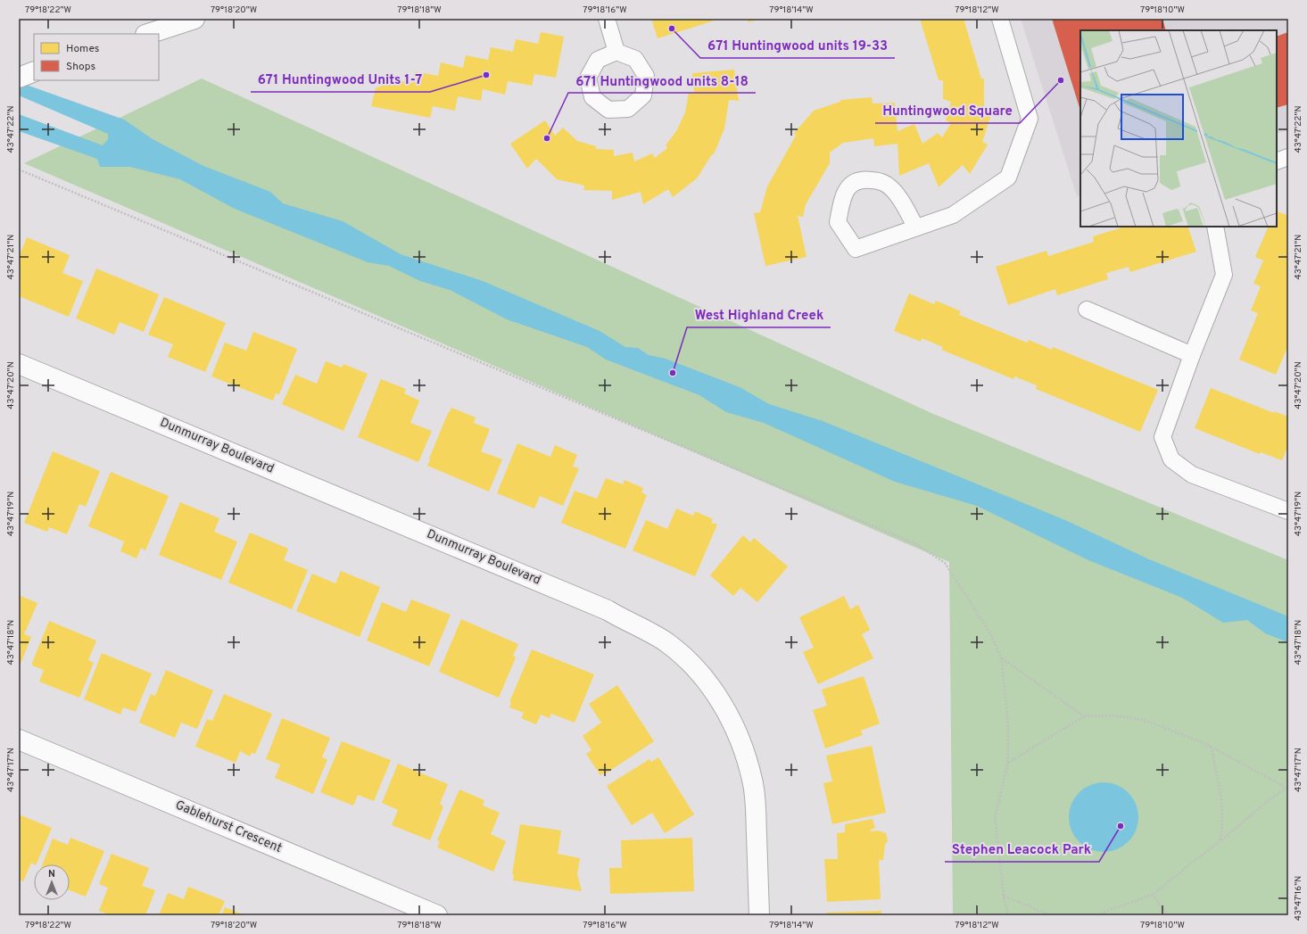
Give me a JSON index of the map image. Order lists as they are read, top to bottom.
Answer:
{
  "streets": {
    "street": ["Dunmurray Boulevard", "Gablehurst Crescent"]
  },
  "places": [
    "671 Huntingwood units 19-33",
    "671 Huntingwood Units 1-7",
    "Huntingwood Square",
    "671 Huntingwood units 8-18",
    "West Highland Creek",
    "Stephen Leacock Park"
  ],
  "legend": ["Homes", "Shops"],
  "north": "top",
  "coordinates": [
    "79°18'22\"W",
    "79°18'20\"W",
    "79°18'18\"W",
    "79°18'16\"W",
    "79°18'14\"W",
    "79°18'12\"W",
    "79°18'10\"W",
    "43°47'22\"N",
    "43°47'21\"N",
    "43°47'20\"N",
    "43°47'19\"N",
    "43°47'18\"N",
    "43°47'17\"N",
    "43°47'16\"N"
  ]
}
